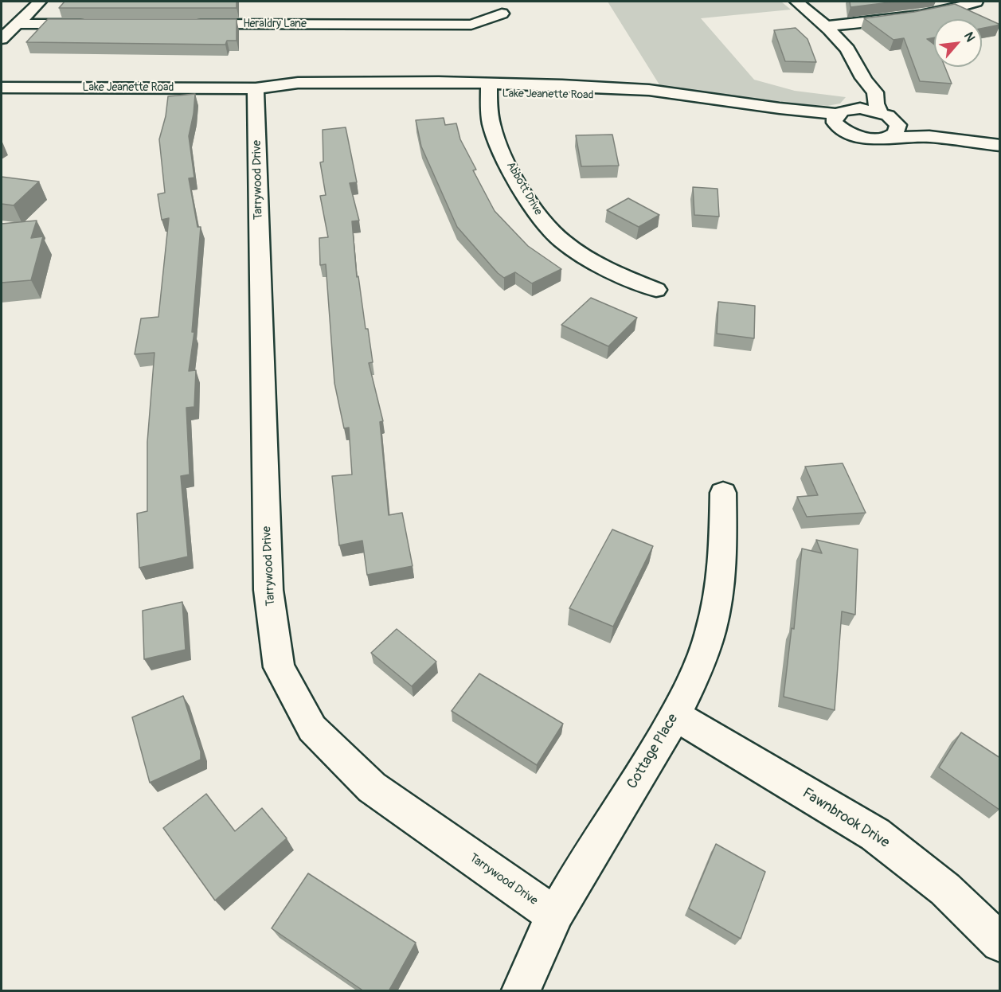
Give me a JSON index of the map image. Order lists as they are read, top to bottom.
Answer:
{
  "streets": {
    "street": [
      "Heraldry Lane",
      "Lake Jeanette Road",
      "Tarrywood Drive",
      "Abbott Drive",
      "Cottage Place",
      "Fawnbrook Drive"
    ]
  },
  "crossings": [
    ["Lake Jeanette Road", "Tarrywood Drive"],
    ["Lake Jeanette Road", "Abbott Drive"],
    ["Tarrywood Drive", "Cottage Place"],
    ["Cottage Place", "Fawnbrook Drive"]
  ],
  "north": "top right"
}
